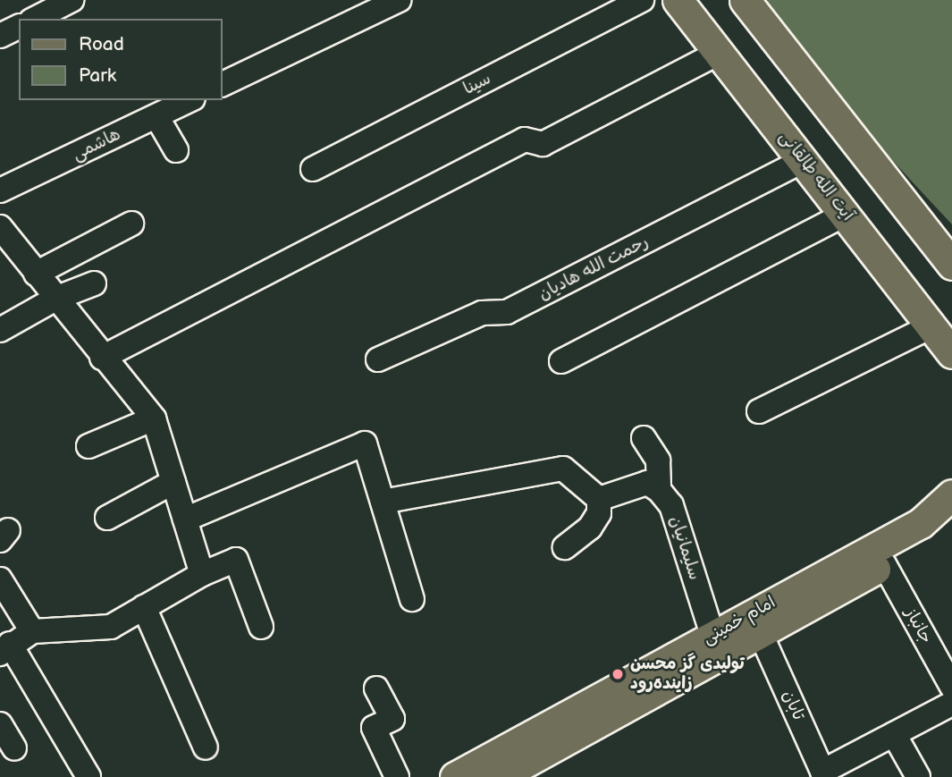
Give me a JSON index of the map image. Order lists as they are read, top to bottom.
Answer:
{
  "streets": {
    "main road": ["آیت الله طالقانی", "امام خمینی"],
    "street": [
      "سینا",
      "هاشمی",
      "رحمت الله هادیان",
      "سلیمانیان",
      "جانباز",
      "تابان"
    ]
  },
  "crossings": [
    ["آیت الله طالقانی", "رحمت الله هادیان"],
    ["سلیمانیان", "امام خمینی"],
    ["امام خمینی", "جانباز"],
    ["امام خمینی", "تابان"]
  ],
  "places": ["تولیدی گز محسن زاینده‌رود"],
  "legend": ["Road", "Park"]
}
